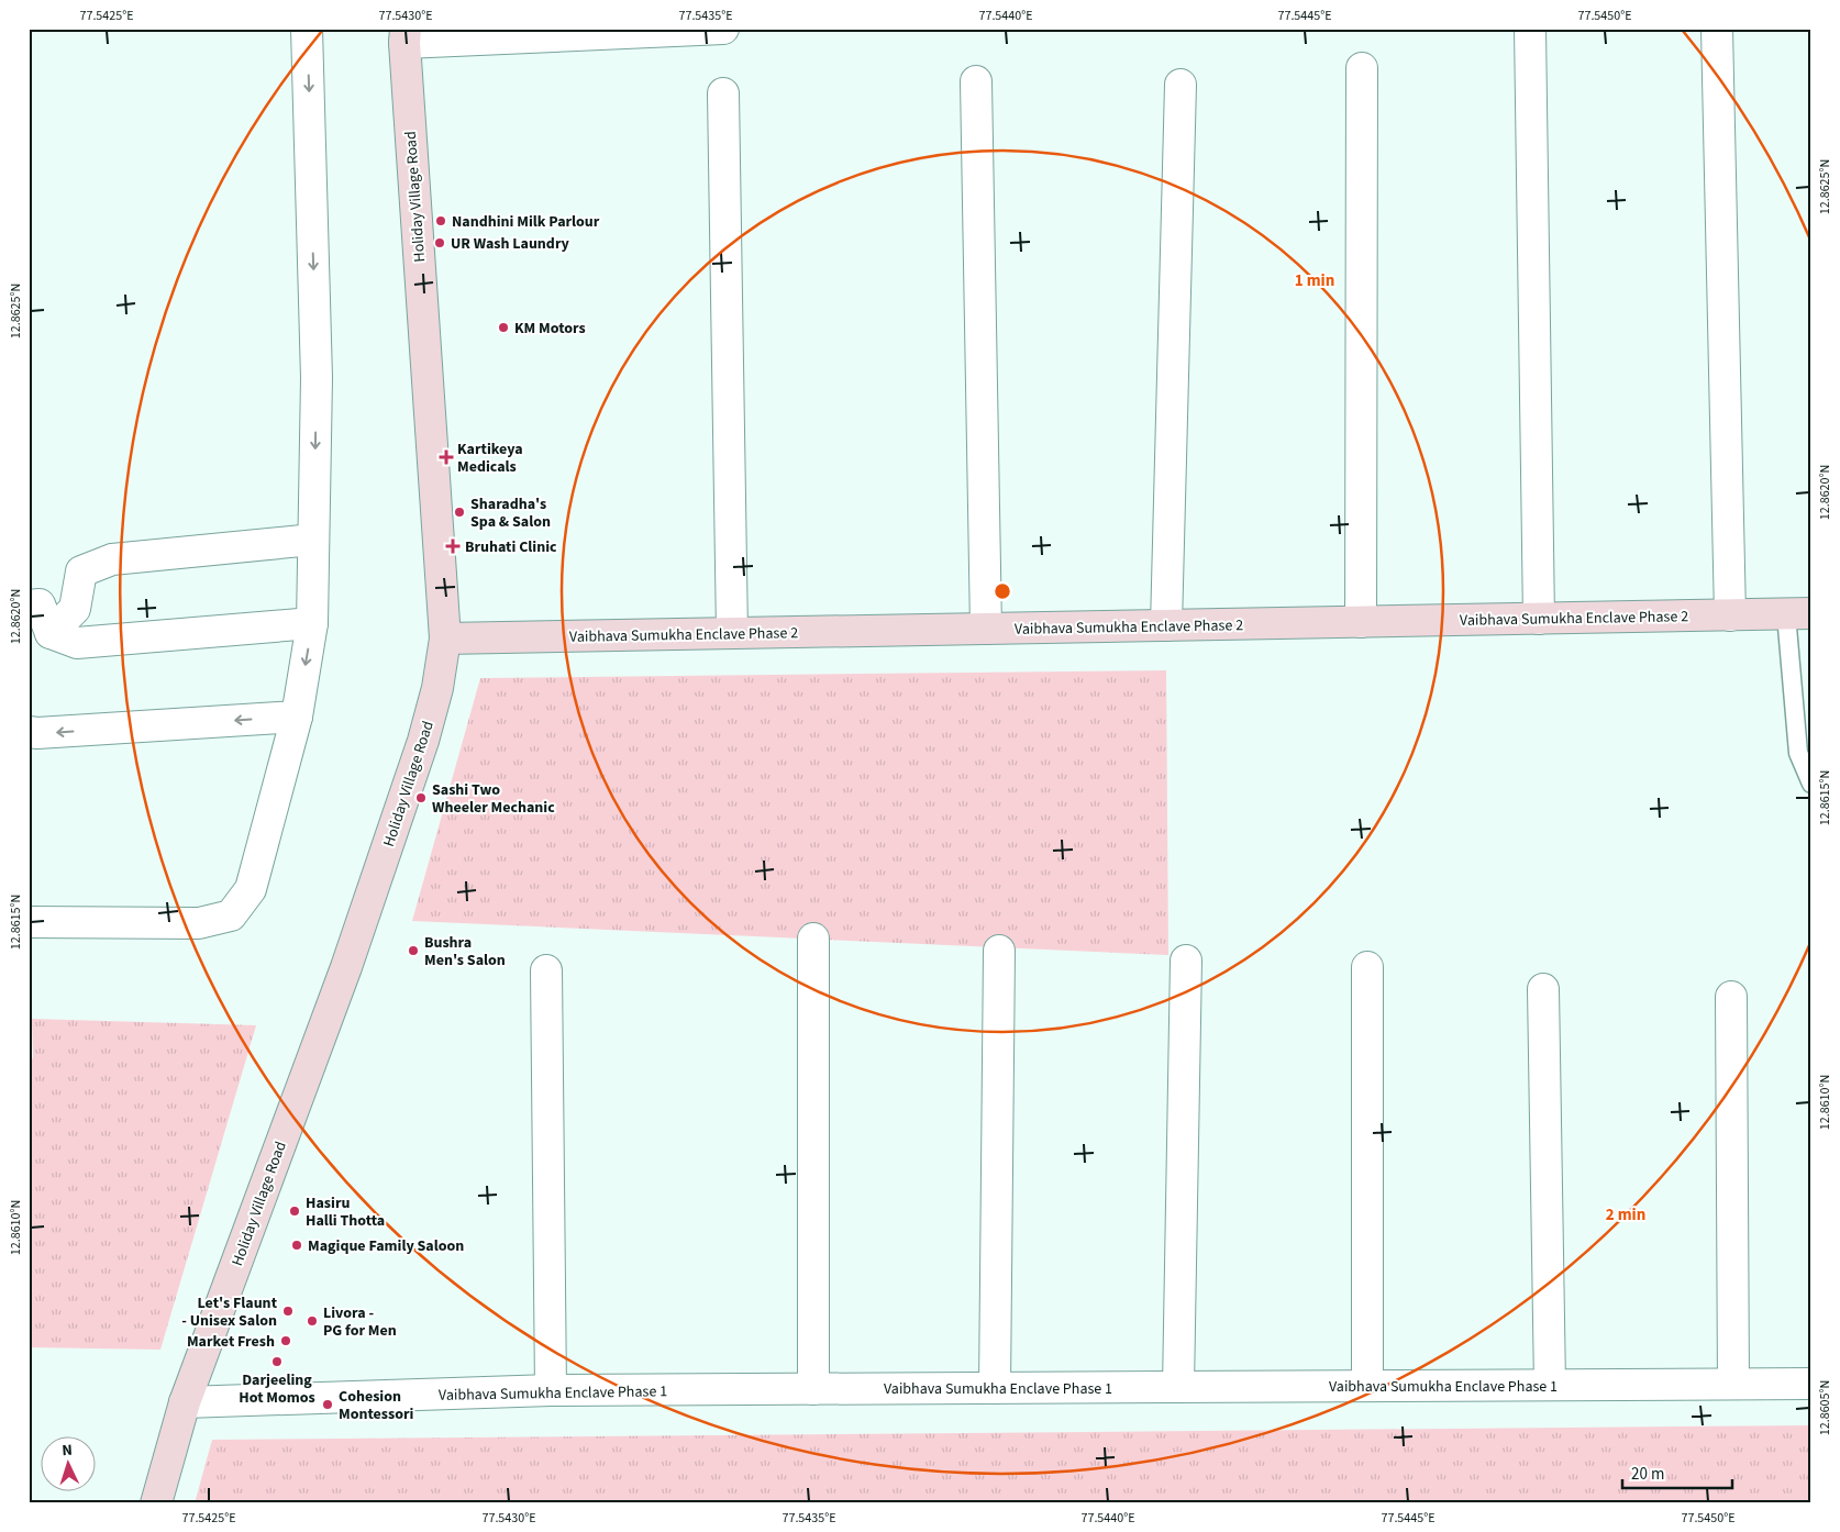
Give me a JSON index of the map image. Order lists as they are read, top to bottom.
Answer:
{
  "streets": {
    "street": ["Holiday Village Road", "Vaibhava Sumukha Enclave Phase 2", "Vaibhava Sumukha Enclave Phase 1"]
  },
  "crossings": [
    ["Holiday Village Road", "Vaibhava Sumukha Enclave Phase 2"],
    ["Holiday Village Road", "Vaibhava Sumukha Enclave Phase 1"]
  ],
  "places": {
    "other": [
      "Nandhini Milk Parlour",
      "UR Wash Laundry",
      "KM Motors",
      "Sharadha's Spa & Salon",
      "Sashi Two Wheeler Mechanic",
      "Bushra Men's Salon",
      "Hasiru Halli Thotta",
      "Magique Family Saloon",
      "Let's Flaunt - Unisex Salon",
      "Livora - PG for Men",
      "Market Fresh",
      "Darjeeling Hot Momos",
      "Cohesion Montessori"
    ],
    "health": ["Kartikeya Medicals", "Bruhati Clinic"]
  },
  "scale_bar": "20 m",
  "north": "top",
  "coordinates": [
    "77.5425°E",
    "77.5430°E",
    "77.5435°E",
    "77.5440°E",
    "77.5445°E",
    "77.5450°E",
    "12.8625°N",
    "12.8620°N",
    "12.8615°N",
    "12.8610°N",
    "12.8605°N"
  ],
  "rings": ["1 min", "2 min"]
}
